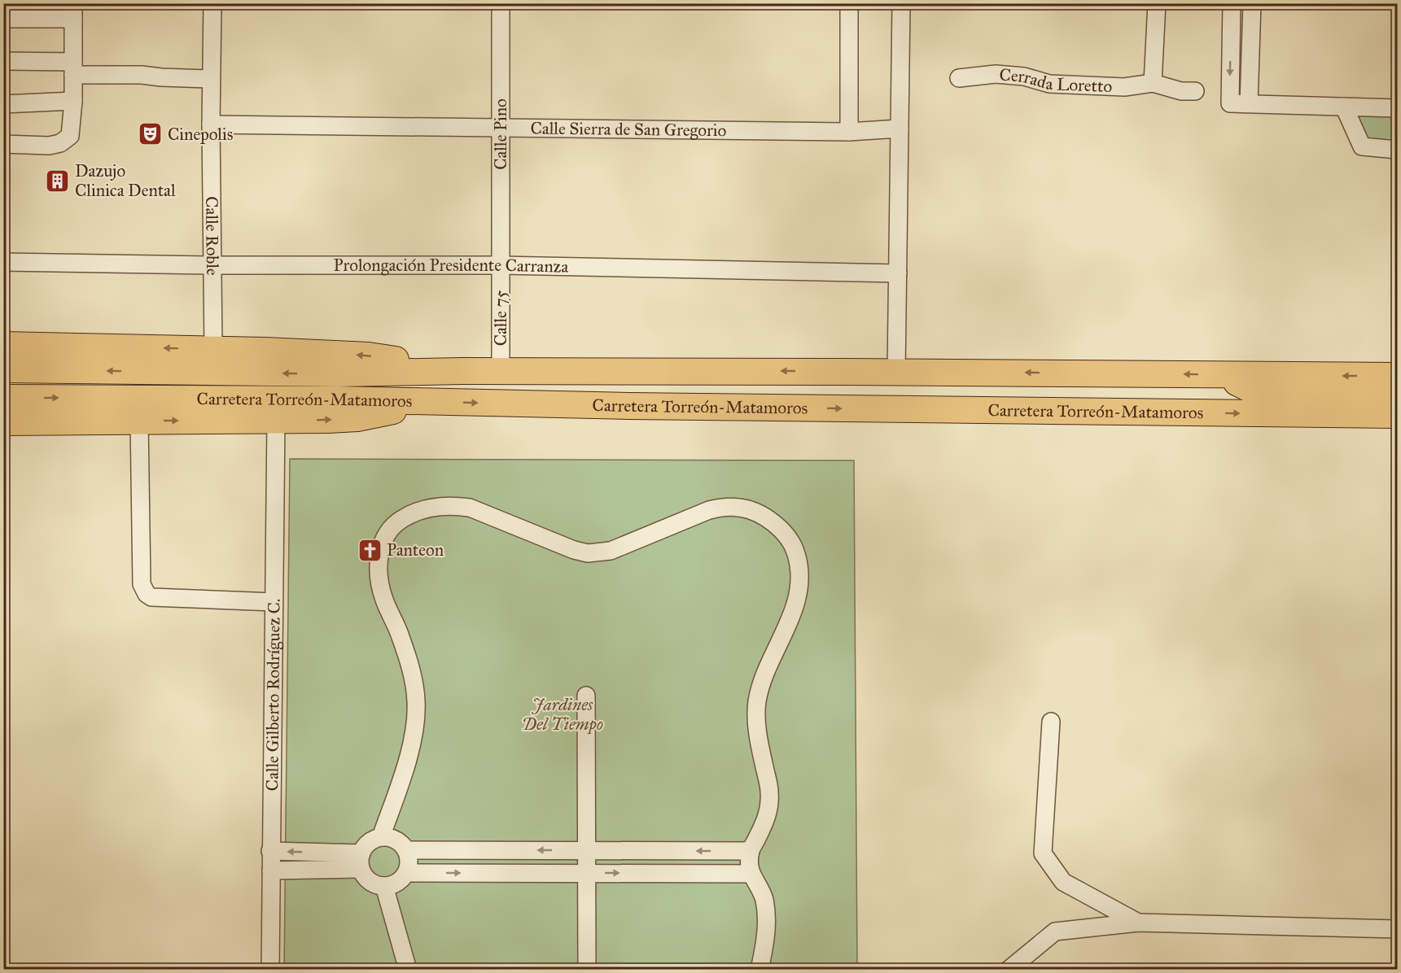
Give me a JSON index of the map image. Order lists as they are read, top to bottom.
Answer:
{
  "streets": {
    "highway": ["Carretera Torreón-Matamoros"],
    "street": [
      "Cerrada Loretto",
      "Calle Sierra de San Gregorio",
      "Calle Pino",
      "Calle Roble",
      "Prolongación Presidente Carranza",
      "Calle 75",
      "Calle Gilberto Rodríguez C."
    ]
  },
  "crossings": [
    ["Calle Sierra de San Gregorio", "Calle Pino"],
    ["Calle Sierra de San Gregorio", "Calle Roble"],
    ["Calle Pino", "Prolongación Presidente Carranza"],
    ["Calle Pino", "Calle 75"],
    ["Calle Roble", "Prolongación Presidente Carranza"],
    ["Prolongación Presidente Carranza", "Calle 75"]
  ],
  "parks": ["Jardines Del Tiempo"],
  "places": {
    "theatre": ["Cinepolis"],
    "building": ["Dazujo Clinica Dental"],
    "church": ["Panteon"]
  }
}
